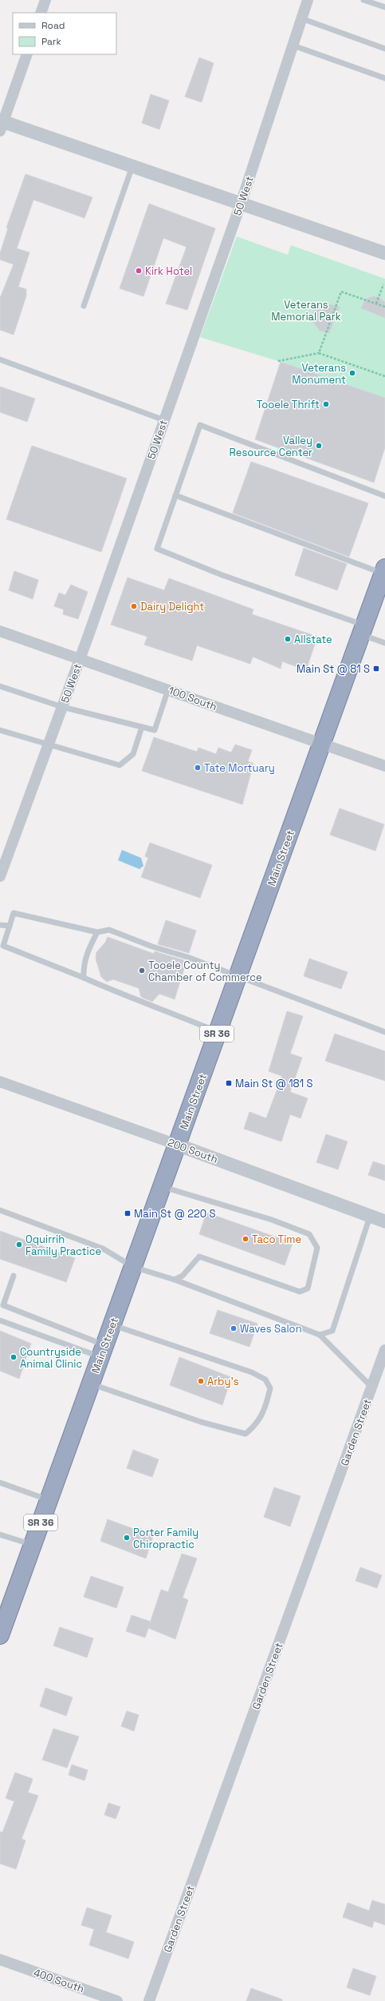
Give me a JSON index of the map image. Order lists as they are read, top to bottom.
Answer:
{
  "streets": {
    "highway": ["Main Street", "SR 36"],
    "street": [
      "50 West",
      "100 South",
      "200 South",
      "Garden Street",
      "400 South"
    ]
  },
  "crossings": [
    ["50 West", "100 South"],
    ["100 South", "Main Street"],
    ["Main Street", "200 South"]
  ],
  "parks": ["Veterans Memorial Park"],
  "places": {
    "other": [
      "Kirk Hotel",
      "Veterans Monument",
      "Tooele Thrift",
      "Valley Resource Center",
      "Dairy Delight",
      "Allstate",
      "Tate Mortuary",
      "Tooele County Chamber of Commerce",
      "Taco Time",
      "Oquirrih Family Practice",
      "Waves Salon",
      "Countryside Animal Clinic",
      "Arby's",
      "Porter Family Chiropractic"
    ],
    "transit": ["Main St @ 81 S", "Main St @ 181 S", "Main St @ 220 S"]
  },
  "legend": ["Road", "Park"]
}
